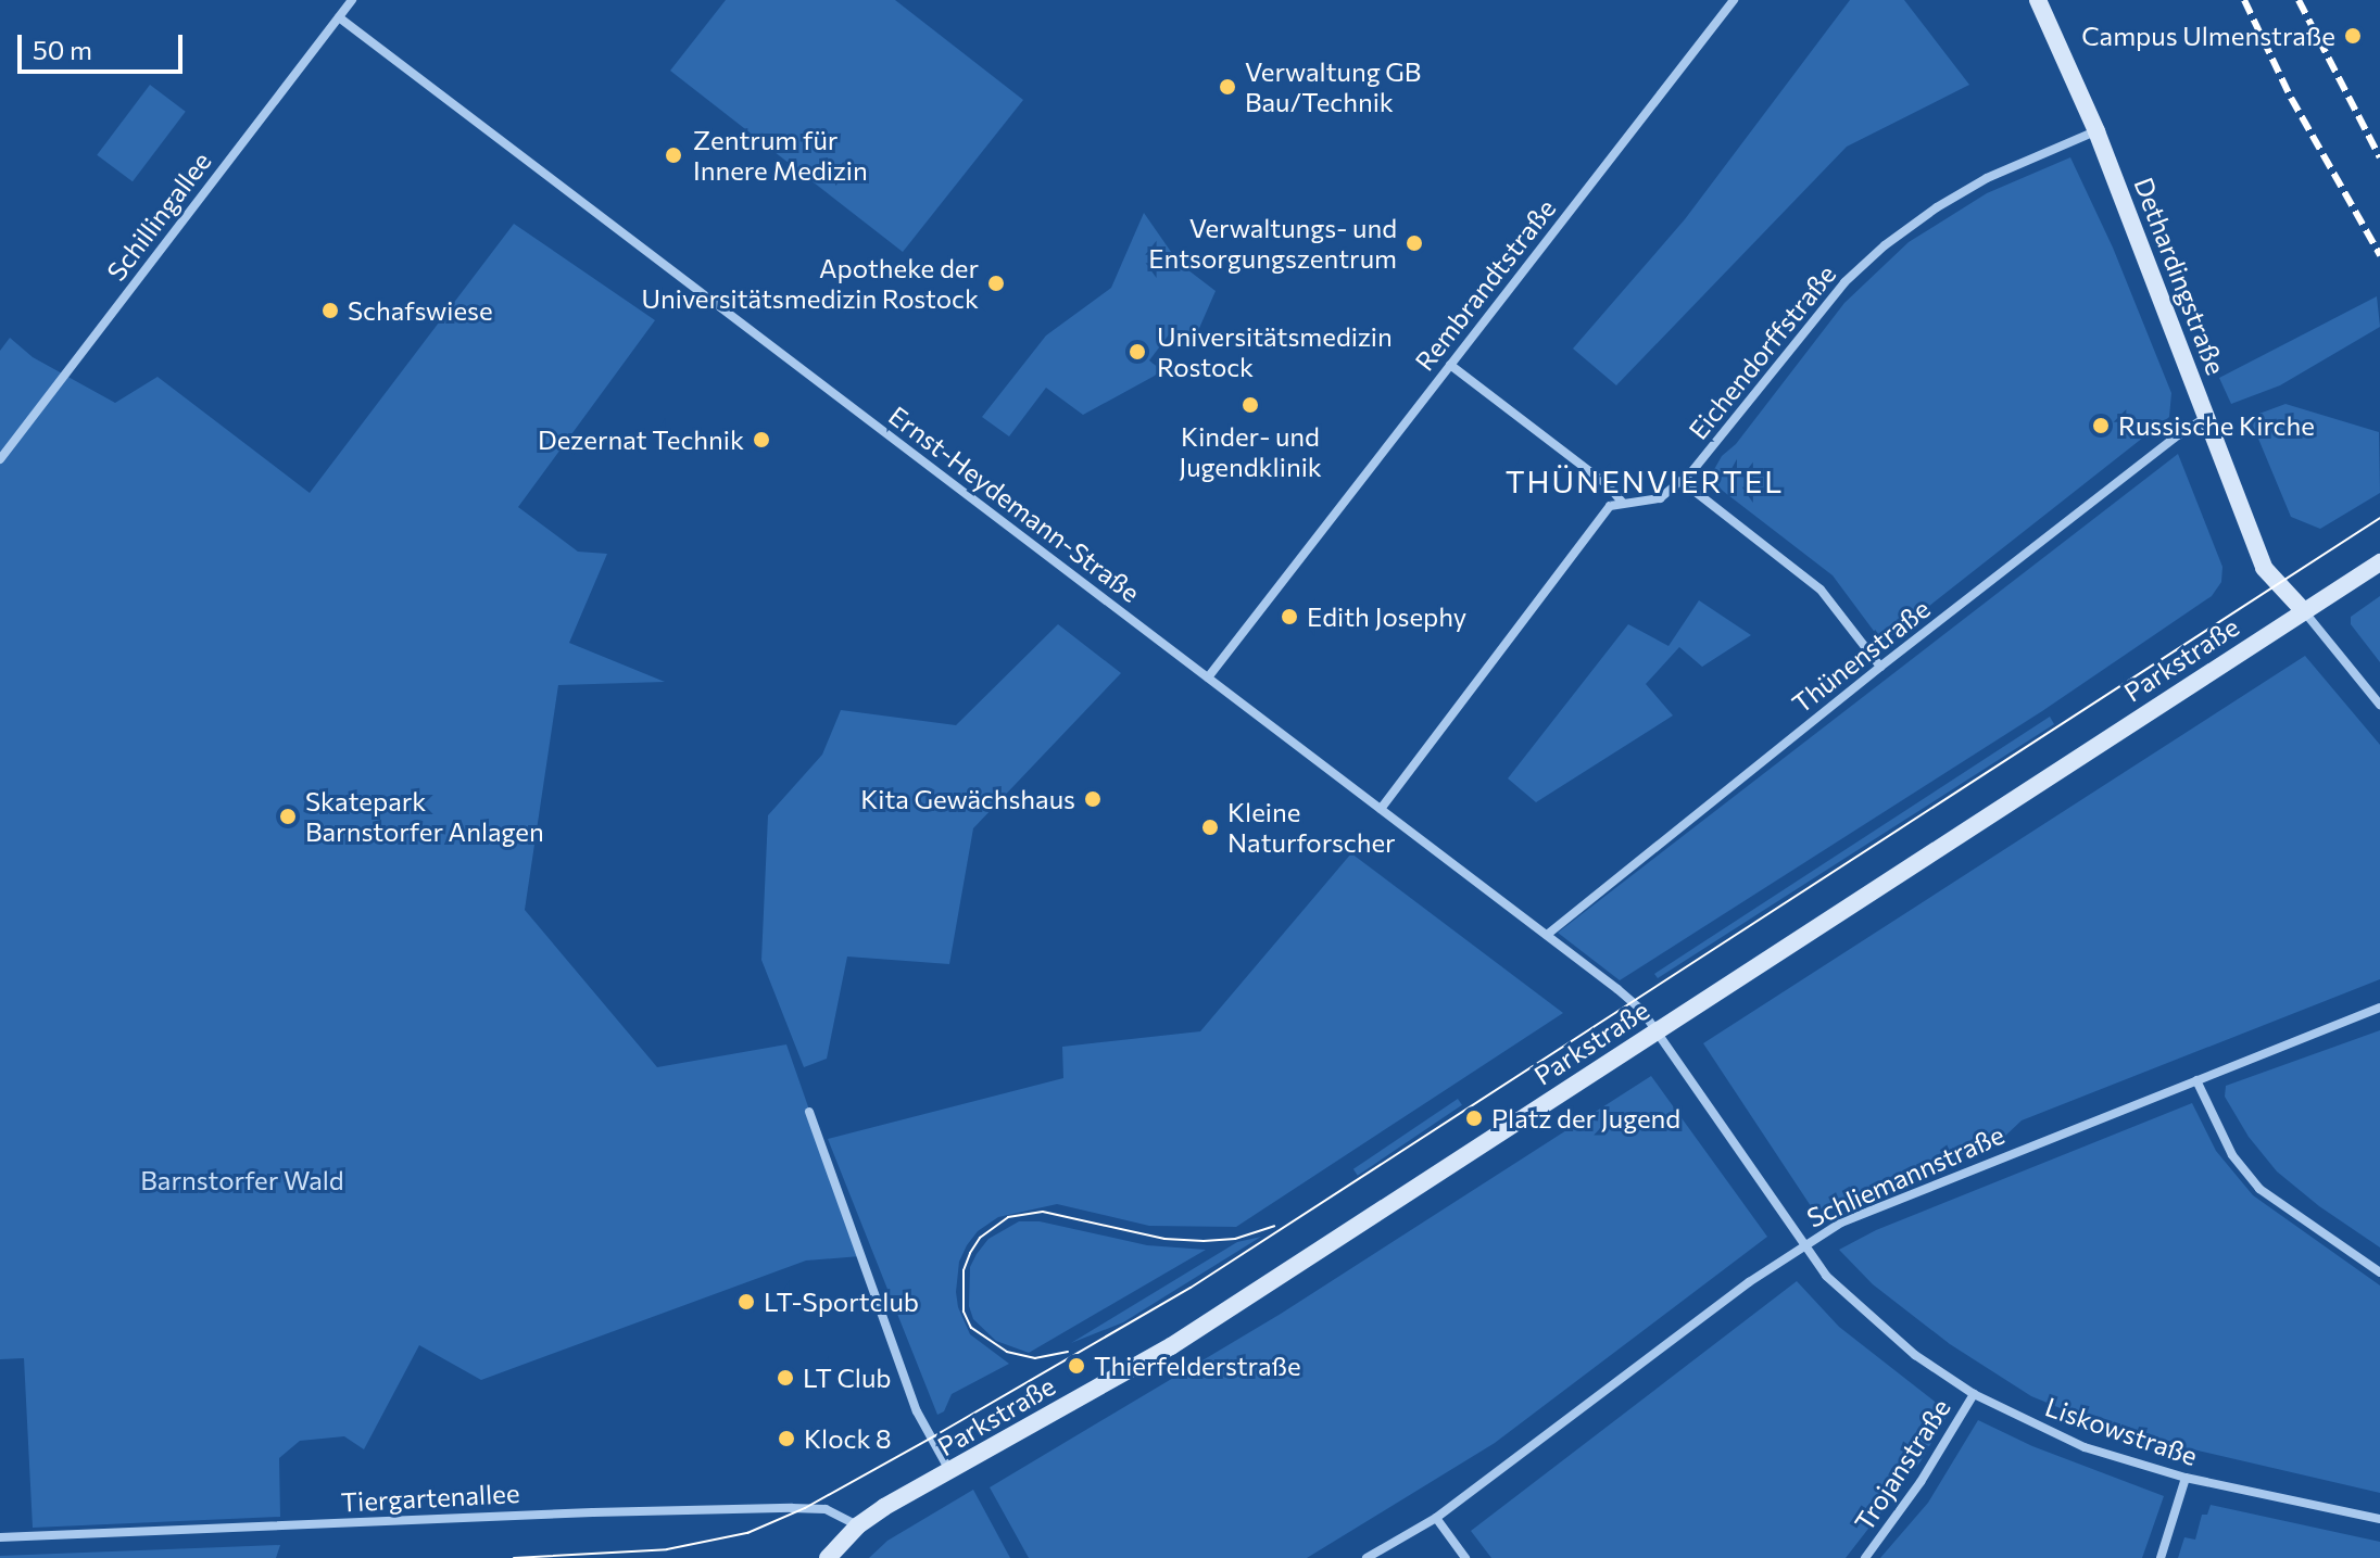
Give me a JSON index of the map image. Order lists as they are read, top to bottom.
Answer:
{
  "streets": {
    "main road": ["Dethardingstraße", "Parkstraße"],
    "street": [
      "Schillingallee",
      "Rembrandtstraße",
      "Eichendorffstraße",
      "Ernst-Heydemann-Straße",
      "Thünenstraße",
      "Schliemannstraße",
      "Liskowstraße",
      "Trojanstraße",
      "Tiergartenallee"
    ]
  },
  "crossings": [
    ["Schillingallee", "Ernst-Heydemann-Straße"],
    ["Dethardingstraße", "Eichendorffstraße"],
    ["Dethardingstraße", "Thünenstraße"],
    ["Dethardingstraße", "Parkstraße"],
    ["Rembrandtstraße", "Ernst-Heydemann-Straße"],
    ["Ernst-Heydemann-Straße", "Thünenstraße"],
    ["Ernst-Heydemann-Straße", "Parkstraße"],
    ["Ernst-Heydemann-Straße", "Liskowstraße"],
    ["Parkstraße", "Liskowstraße"],
    ["Parkstraße", "Tiergartenallee"],
    ["Schliemannstraße", "Liskowstraße"],
    ["Liskowstraße", "Trojanstraße"]
  ],
  "districts": ["THÜNENVIERTEL"],
  "parks": ["Barnstorfer Wald"],
  "places": [
    "Campus Ulmenstraße",
    "Verwaltung GB Bau/Technik",
    "Zentrum für Innere Medizin",
    "Verwaltungs- und Entsorgungszentrum",
    "Apotheke der Universitätsmedizin Rostock",
    "Schafswiese",
    "Universitätsmedizin Rostock",
    "Kinder- und Jugendklinik",
    "Russische Kirche",
    "Dezernat Technik",
    "Edith Josephy",
    "Kita Gewächshaus",
    "Skatepark Barnstorfer Anlagen",
    "Kleine Naturforscher",
    "Platz der Jugend",
    "LT-Sportclub",
    "Thierfelderstraße",
    "LT Club",
    "Klock 8"
  ],
  "scale_bar": "50 m"
}
